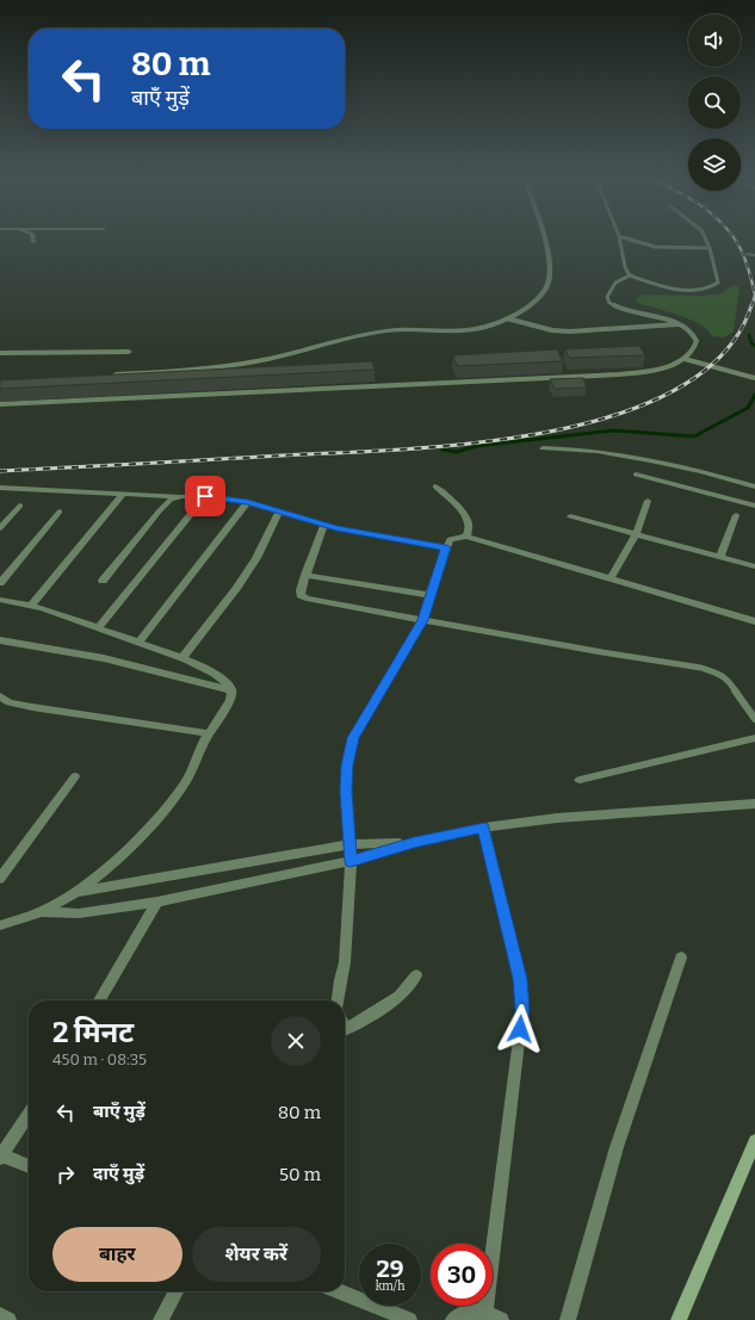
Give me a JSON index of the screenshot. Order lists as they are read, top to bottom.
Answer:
{
  "page": {
    "turn": ["80 m", "बाएँ मुड़ें"],
    "heading": ["2 मिनट", "450 m · 08:35"],
    "list": [
      {
        "name": "बाएँ मुड़ें",
        "value": "80 m"
      },
      {
        "name": "दाएँ मुड़ें",
        "value": "50 m"
      }
    ],
    "buttons": ["बाहर", "शेयर करें"],
    "speed": "29 km/h",
    "limit": "30"
  }
}
